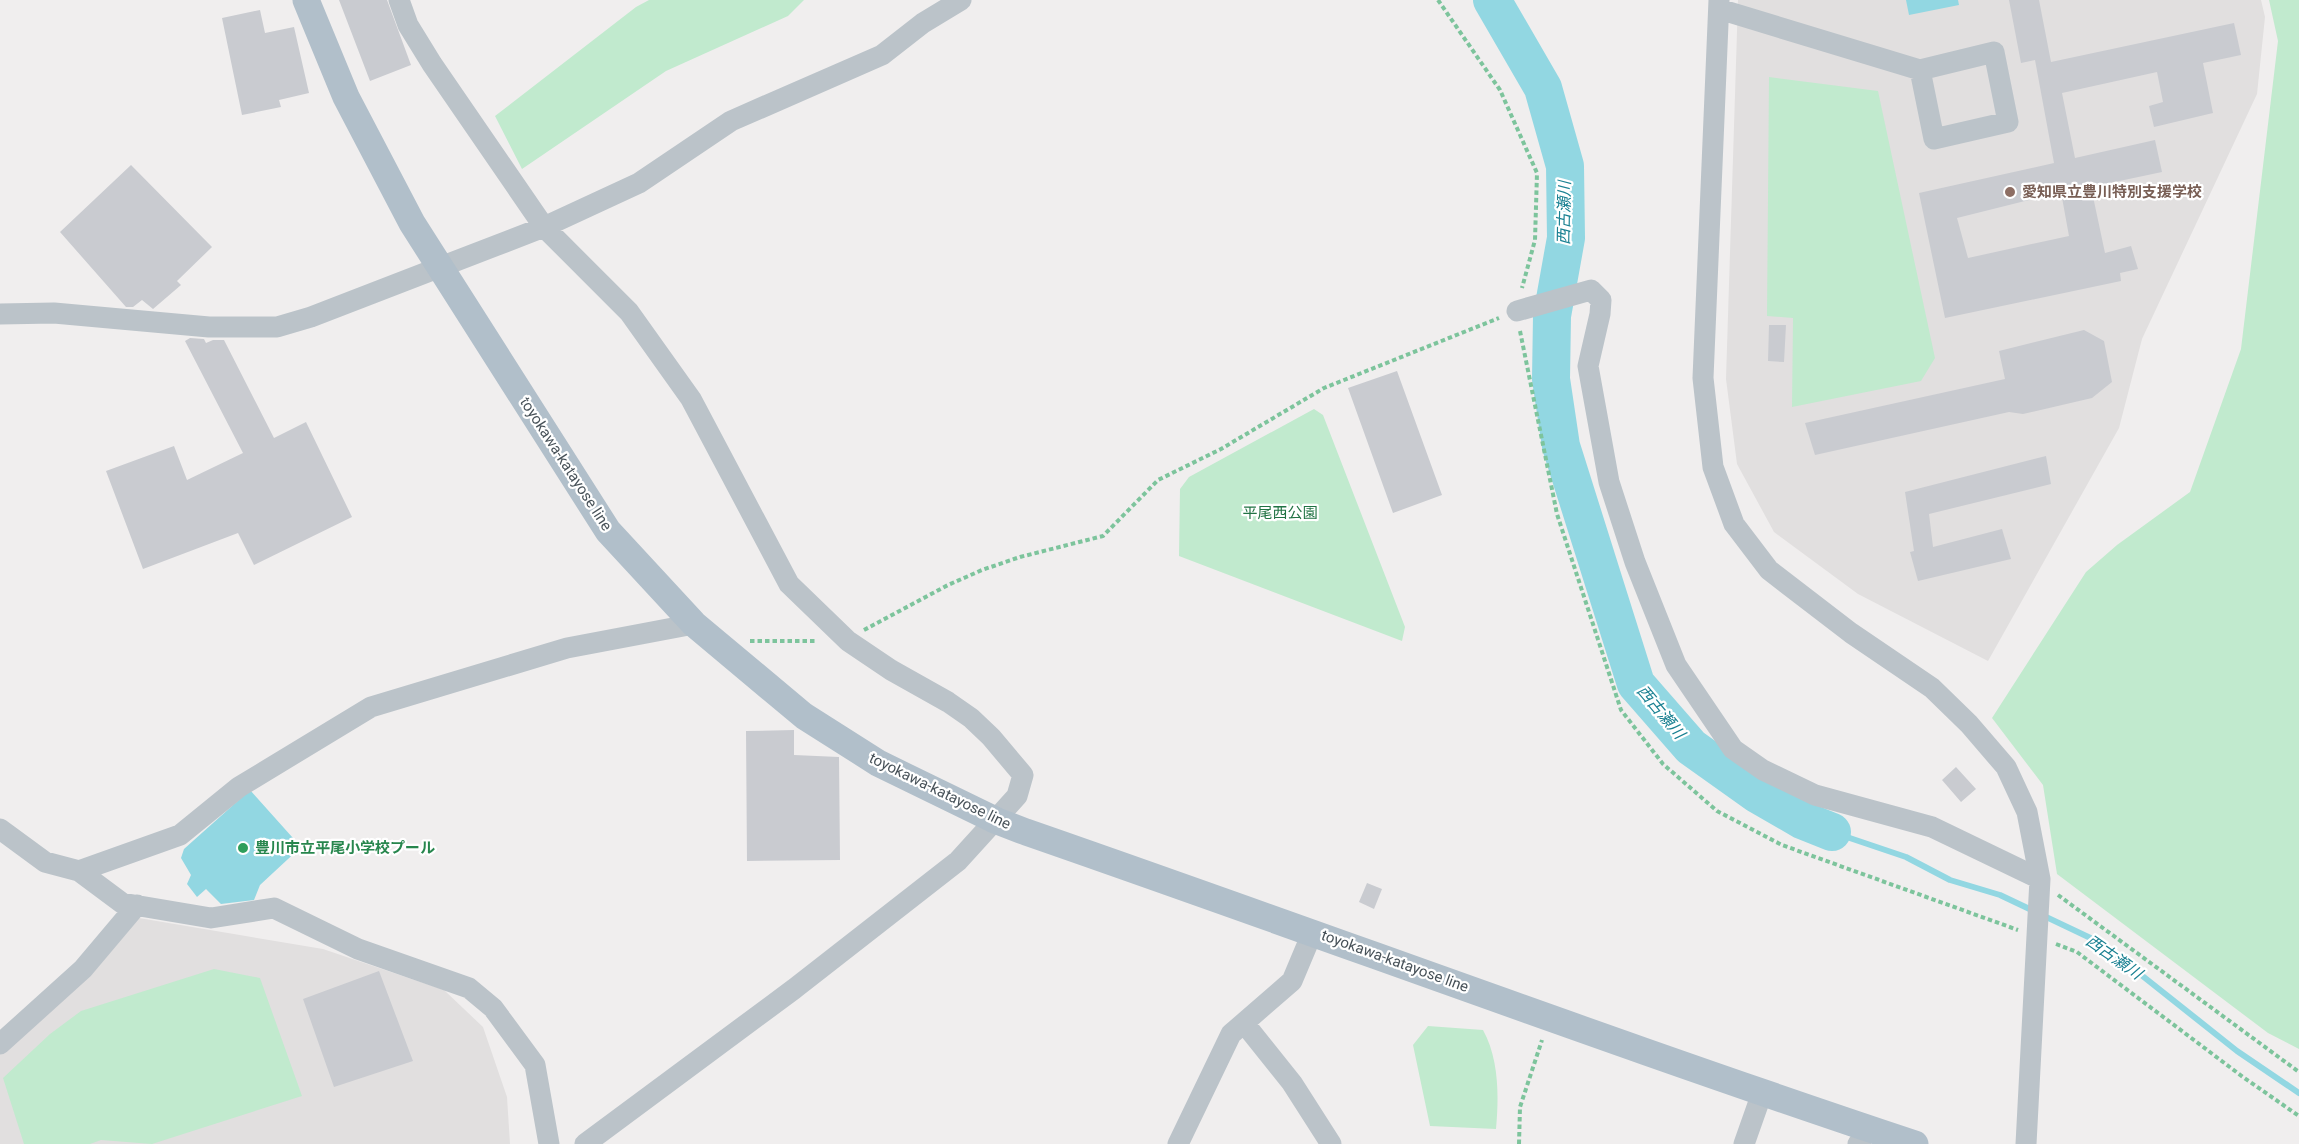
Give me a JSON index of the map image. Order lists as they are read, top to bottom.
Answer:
{
  "streets": {
    "main road": ["toyokawa-katayose line"]
  },
  "water": ["西古瀬川"],
  "parks": ["平尾西公園"],
  "places": ["愛知県立豊川特別支援学校", "豊川市立平尾小学校プール"]
}
